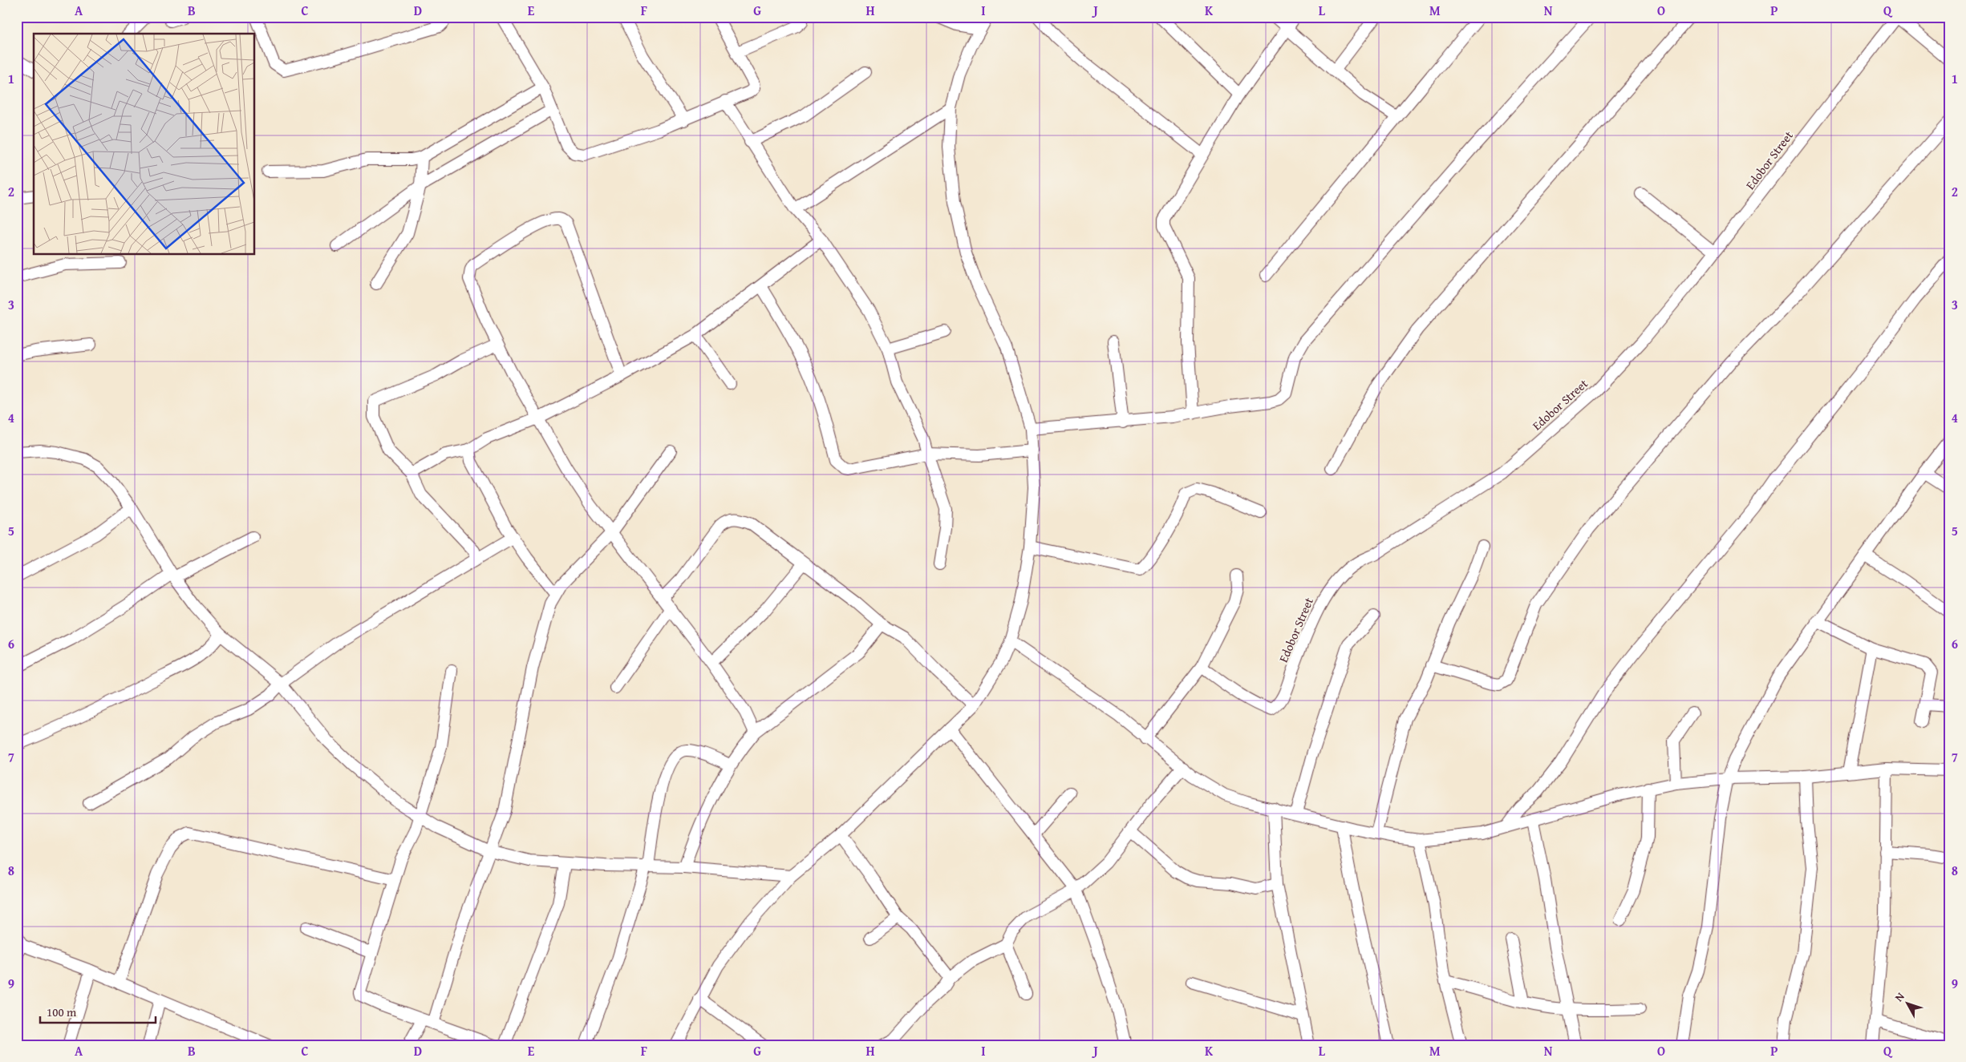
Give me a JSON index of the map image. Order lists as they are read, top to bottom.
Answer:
{
  "streets": {
    "street": ["Edobor Street"]
  },
  "scale_bar": "100 m",
  "north": "top left",
  "grid": {
    "columns": [
      "A",
      "B",
      "C",
      "D",
      "E",
      "F",
      "G",
      "H",
      "I",
      "J",
      "K",
      "L",
      "M",
      "N",
      "O",
      "P",
      "Q"
    ],
    "rows": [
      "1",
      "2",
      "3",
      "4",
      "5",
      "6",
      "7",
      "8",
      "9"
    ]
  }
}
